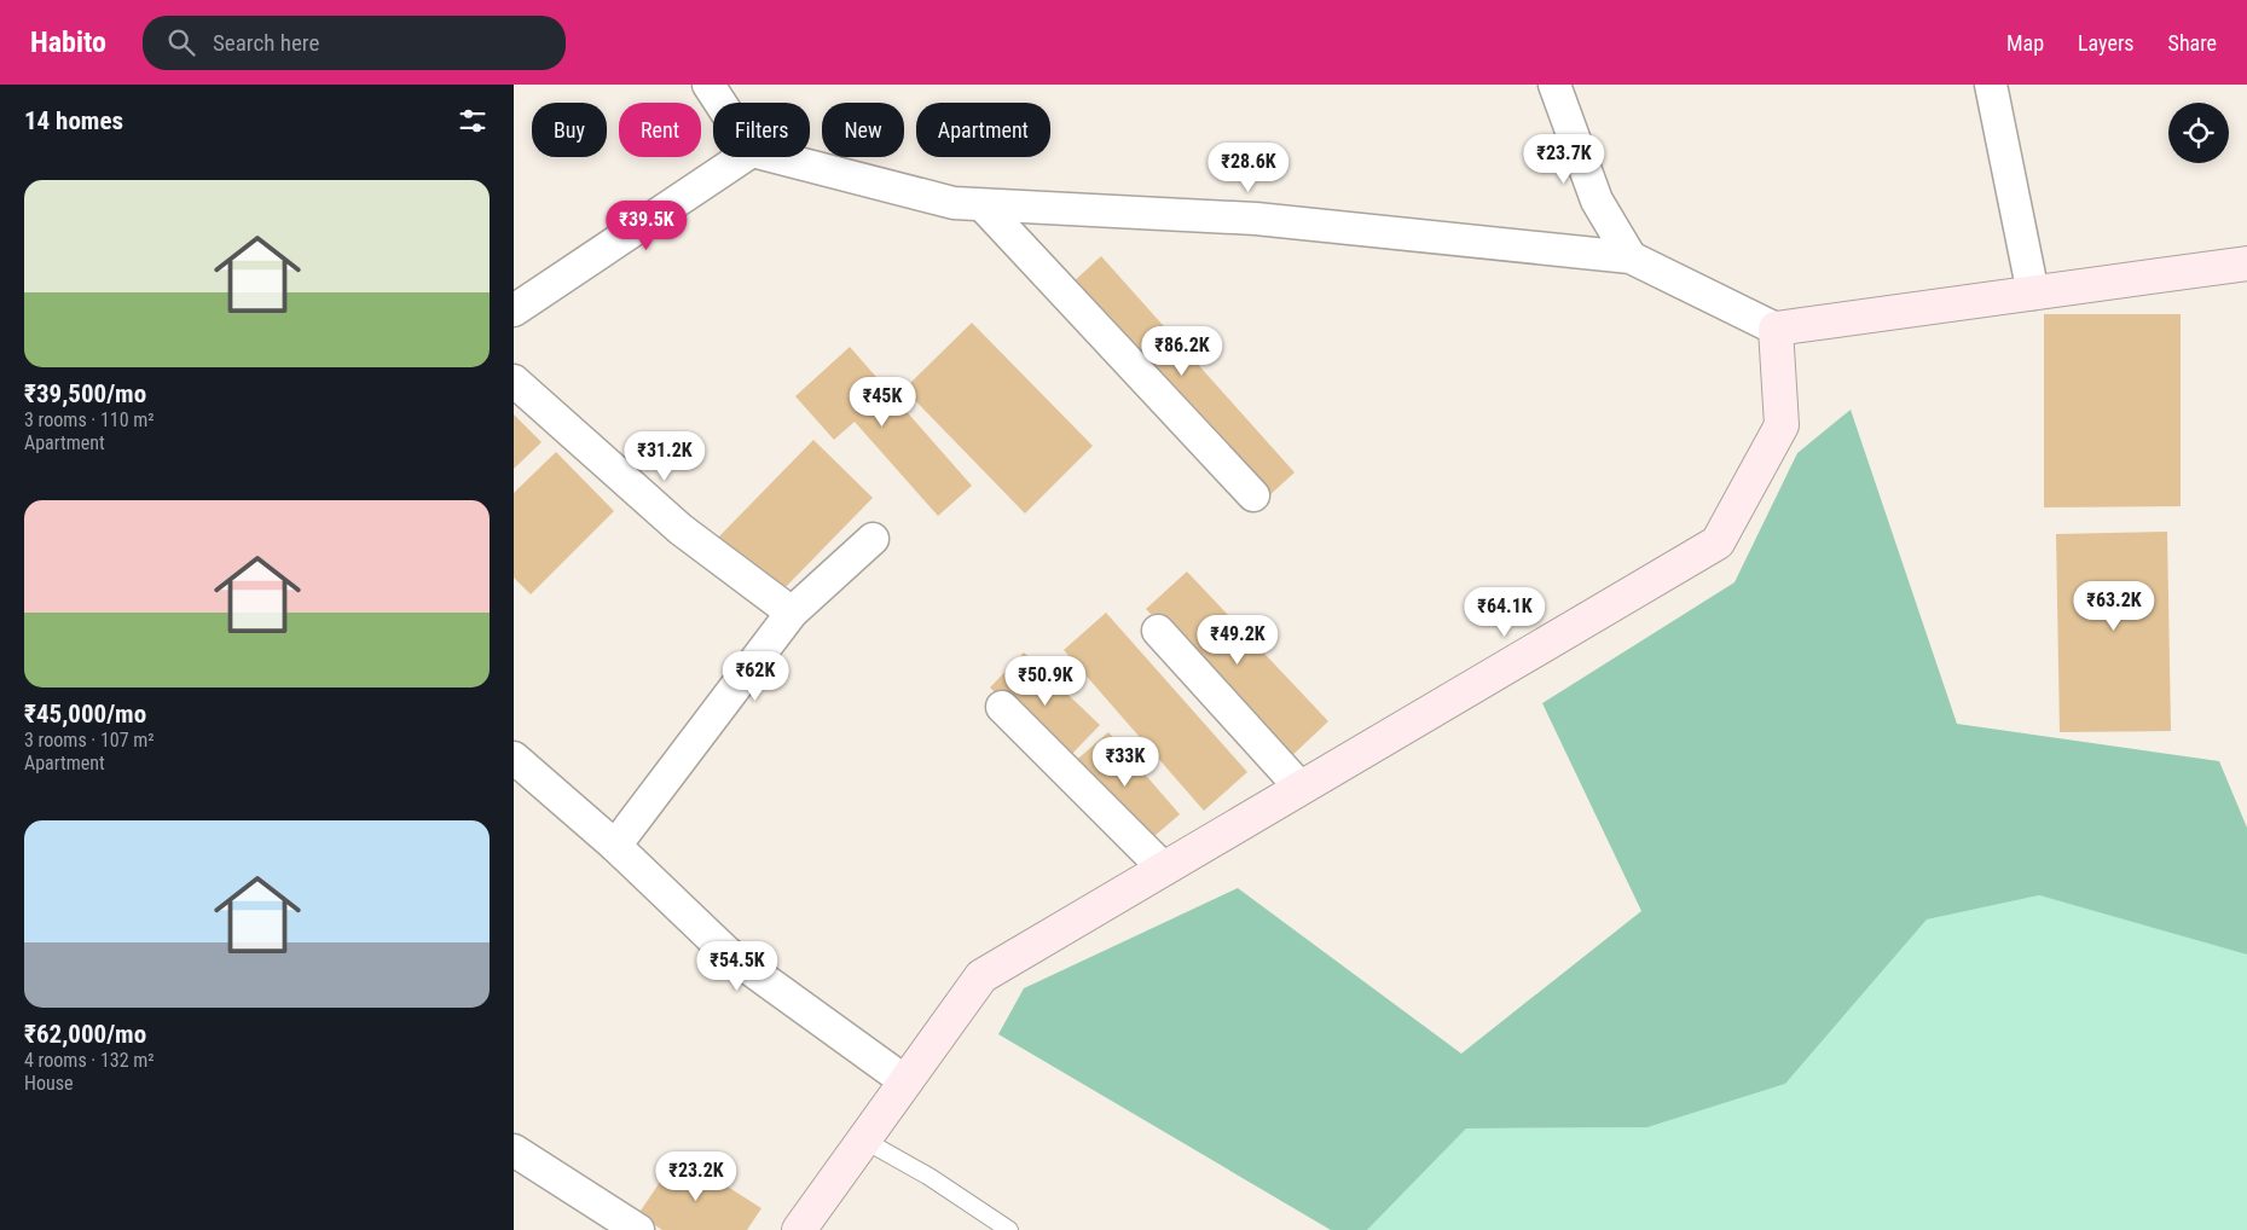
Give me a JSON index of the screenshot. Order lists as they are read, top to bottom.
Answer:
{
  "page": {
    "header": "Habito",
    "search": "Search here",
    "nav": ["Map", "Layers", "Share"],
    "heading": "14 homes",
    "chip": [
      "Buy",
      "Rent",
      "Filters",
      "New",
      "Apartment"
    ],
    "price": [
      "₹23.7K",
      "₹28.6K",
      "₹39.5K",
      "₹86.2K",
      "₹45K",
      "₹31.2K",
      "₹63.2K",
      "₹64.1K",
      "₹49.2K",
      "₹62K",
      "₹50.9K",
      "₹33K",
      "₹54.5K",
      "₹23.2K"
    ],
    "list": [
      {
        "name": "₹39,500/mo",
        "note": "3 rooms · 110 m² · Apartment"
      },
      {
        "name": "₹45,000/mo",
        "note": "3 rooms · 107 m² · Apartment"
      },
      {
        "name": "₹62,000/mo",
        "note": "4 rooms · 132 m² · House"
      }
    ]
  }
}
